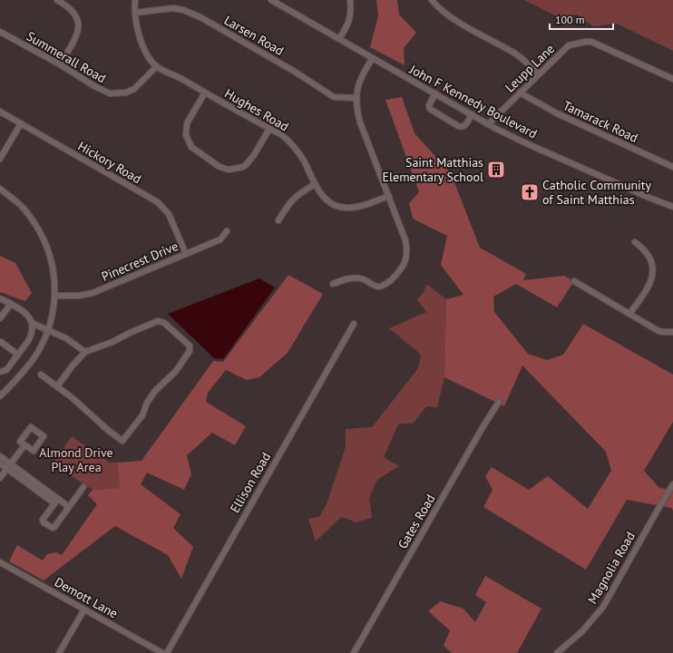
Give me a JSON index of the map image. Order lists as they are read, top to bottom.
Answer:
{
  "streets": {
    "street": [
      "Larsen Road",
      "Summerall Road",
      "Leupp Lane",
      "John F Kennedy Boulevard",
      "Hughes Road",
      "Tamarack Road",
      "Hickory Road",
      "Pinecrest Drive",
      "Ellison Road",
      "Gates Road",
      "Magnolia Road",
      "Demott Lane"
    ]
  },
  "crossings": [
    ["Larsen Road", "Hughes Road"],
    ["Summerall Road", "Hughes Road"],
    ["Leupp Lane", "John F Kennedy Boulevard"],
    ["Leupp Lane", "Tamarack Road"],
    ["Hickory Road", "Pinecrest Drive"]
  ],
  "parks": ["Almond Drive Play Area"],
  "places": {
    "building": ["Saint Matthias Elementary School"],
    "church": ["Catholic Community of Saint Matthias"]
  },
  "scale_bar": "100 m"
}
